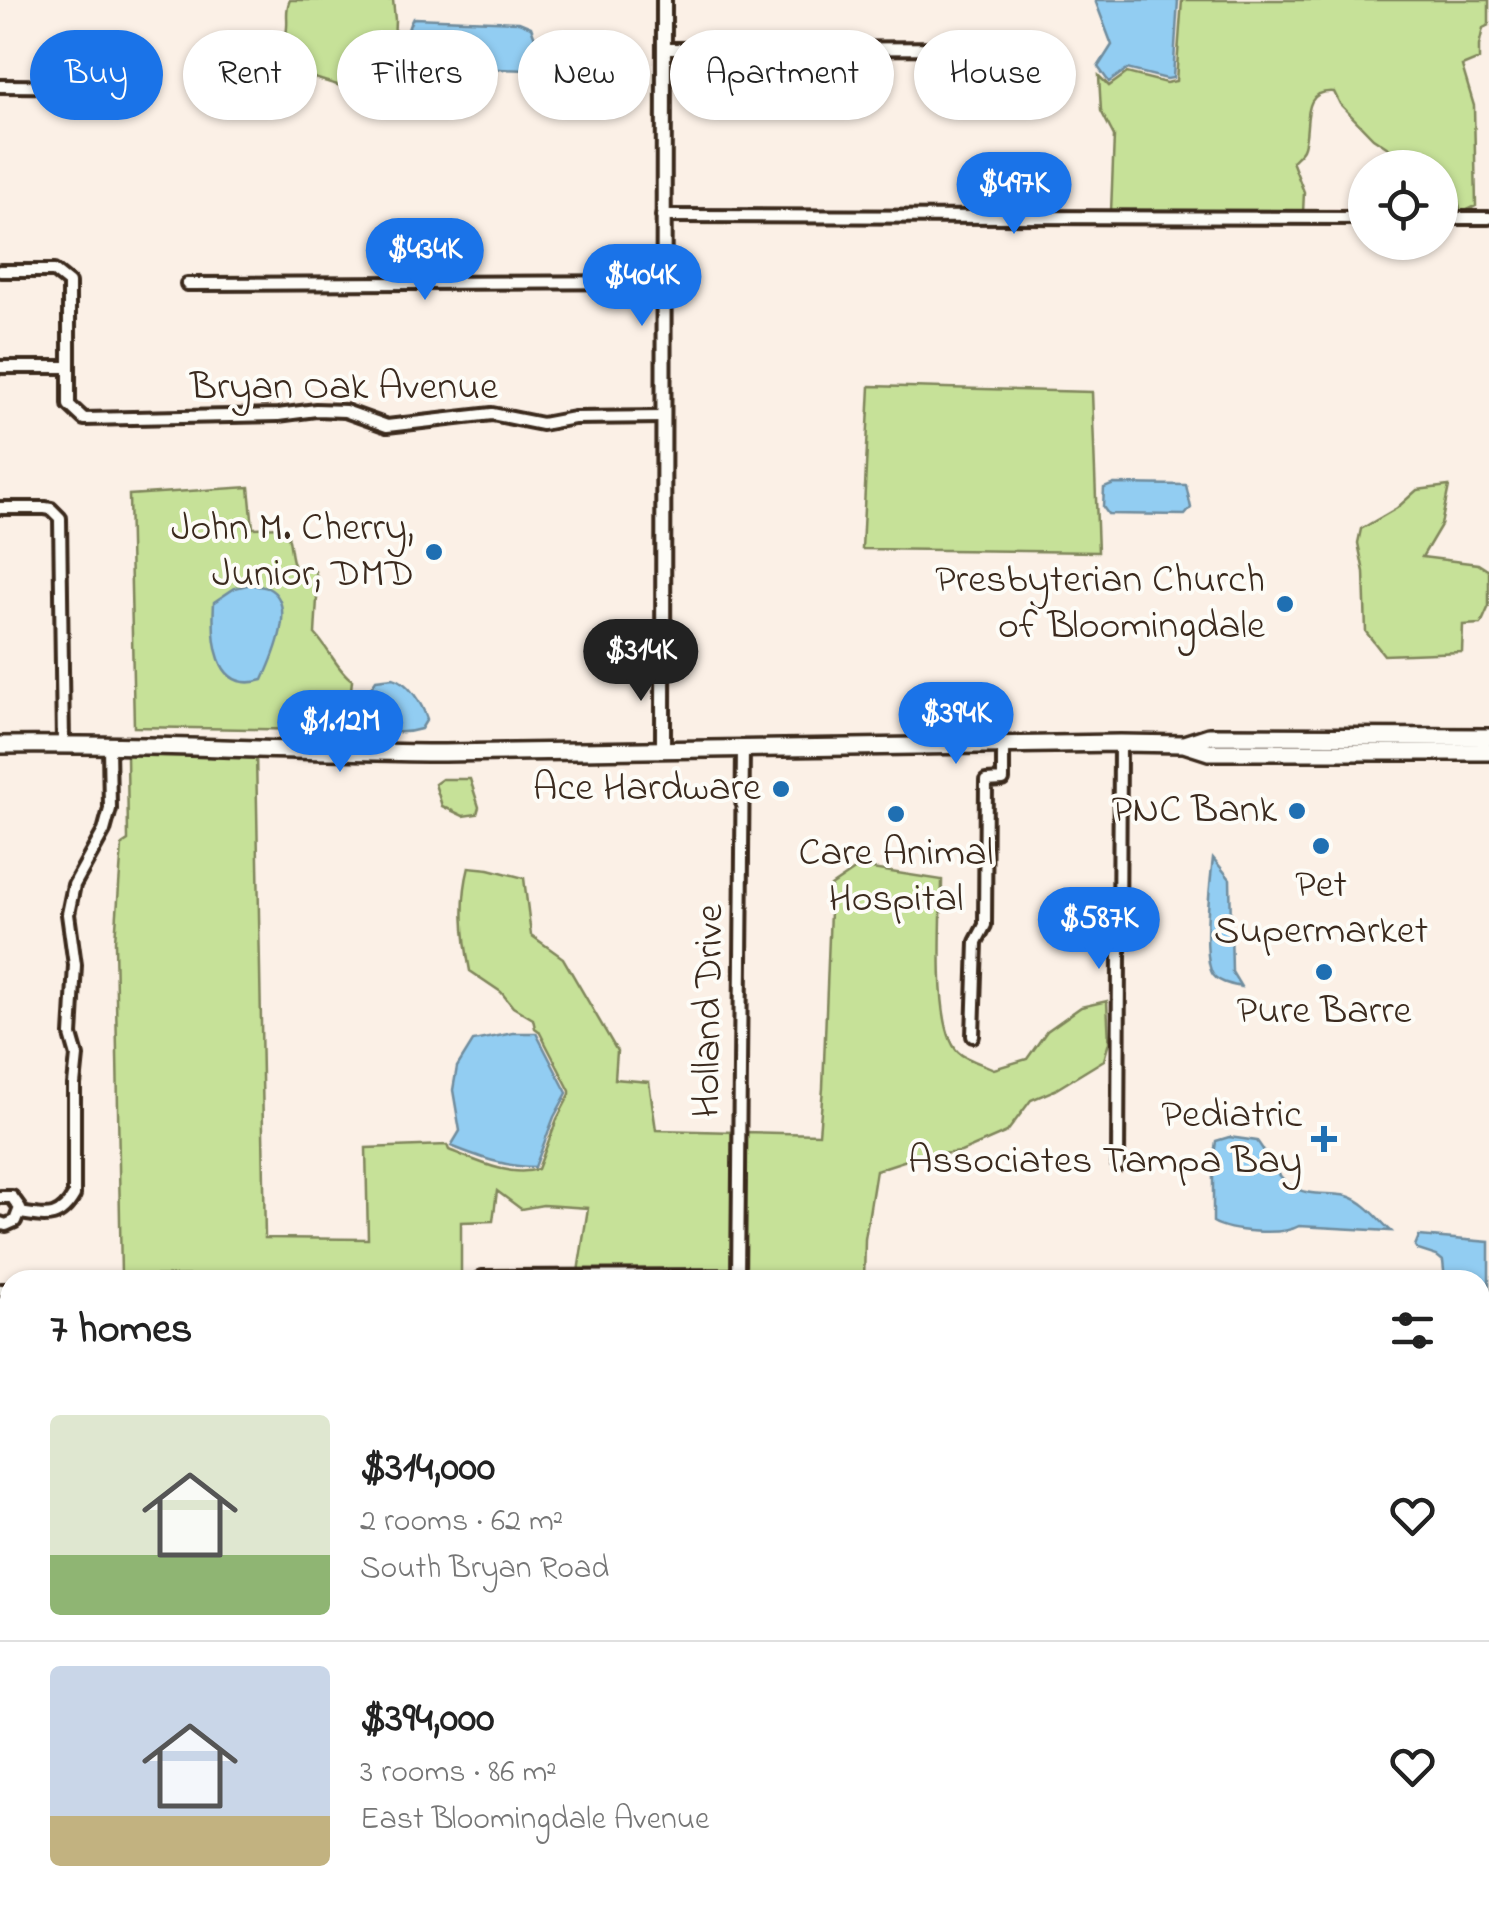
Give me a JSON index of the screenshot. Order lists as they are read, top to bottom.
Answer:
{
  "streets": {
    "street": ["Bryan Oak Avenue", "Holland Drive"]
  },
  "places": {
    "other": [
      "John M. Cherry, Junior, DMD",
      "Presbyterian Church of Bloomingdale",
      "Ace Hardware",
      "PNC Bank",
      "Care Animal Hospital",
      "Pet Supermarket",
      "Pure Barre"
    ],
    "health": ["Pediatric Associates Tampa Bay"]
  },
  "page": {
    "chip": [
      "Buy",
      "Rent",
      "Filters",
      "New",
      "Apartment",
      "House"
    ],
    "price": [
      "$497K",
      "$434K",
      "$404K",
      "$314K",
      "$394K",
      "$1.12M",
      "$587K"
    ],
    "heading": "7 homes",
    "list": [
      {
        "name": "$314,000",
        "note": "2 rooms · 62 m² · South Bryan Road"
      },
      {
        "name": "$394,000",
        "note": "3 rooms · 86 m² · East Bloomingdale Avenue"
      }
    ]
  }
}
